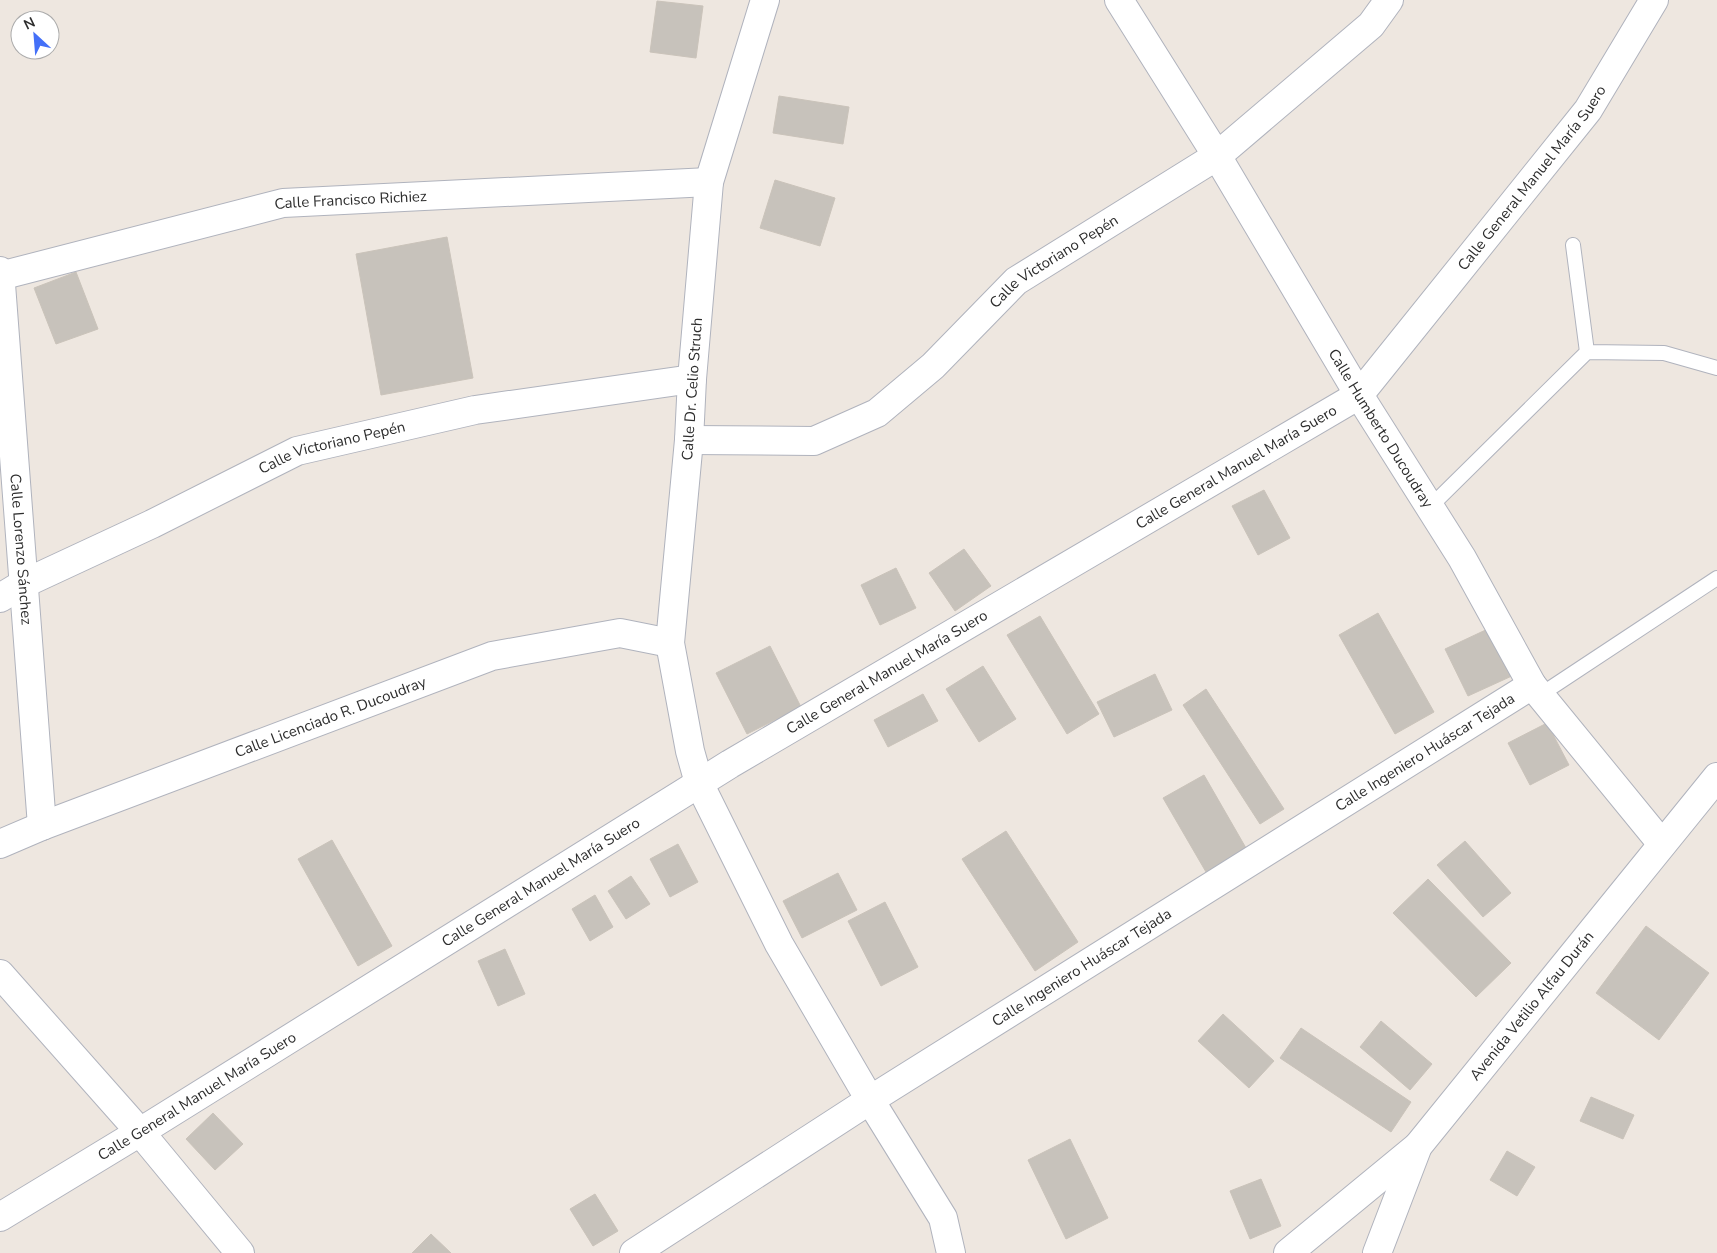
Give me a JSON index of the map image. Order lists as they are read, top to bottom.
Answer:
{
  "streets": {
    "street": [
      "Calle General Manuel María Suero",
      "Calle Francisco Richiez",
      "Calle Victoriano Pepén",
      "Calle Dr. Celio Struch",
      "Calle Humberto Ducoudray",
      "Calle Lorenzo Sánchez",
      "Calle Licenciado R. Ducoudray",
      "Calle Ingeniero Huáscar Tejada",
      "Avenida Vetilio Alfau Durán"
    ]
  },
  "crossings": [
    ["Calle General Manuel María Suero", "Calle Dr. Celio Struch"],
    ["Calle General Manuel María Suero", "Calle Humberto Ducoudray"],
    ["Calle Francisco Richiez", "Calle Dr. Celio Struch"],
    ["Calle Francisco Richiez", "Calle Lorenzo Sánchez"],
    ["Calle Victoriano Pepén", "Calle Dr. Celio Struch"],
    ["Calle Victoriano Pepén", "Calle Humberto Ducoudray"],
    ["Calle Victoriano Pepén", "Calle Lorenzo Sánchez"],
    ["Calle Dr. Celio Struch", "Calle Licenciado R. Ducoudray"],
    ["Calle Dr. Celio Struch", "Calle Ingeniero Huáscar Tejada"],
    ["Calle Humberto Ducoudray", "Calle Ingeniero Huáscar Tejada"],
    ["Calle Humberto Ducoudray", "Avenida Vetilio Alfau Durán"],
    ["Calle Lorenzo Sánchez", "Calle Licenciado R. Ducoudray"]
  ],
  "north": "top left"
}
